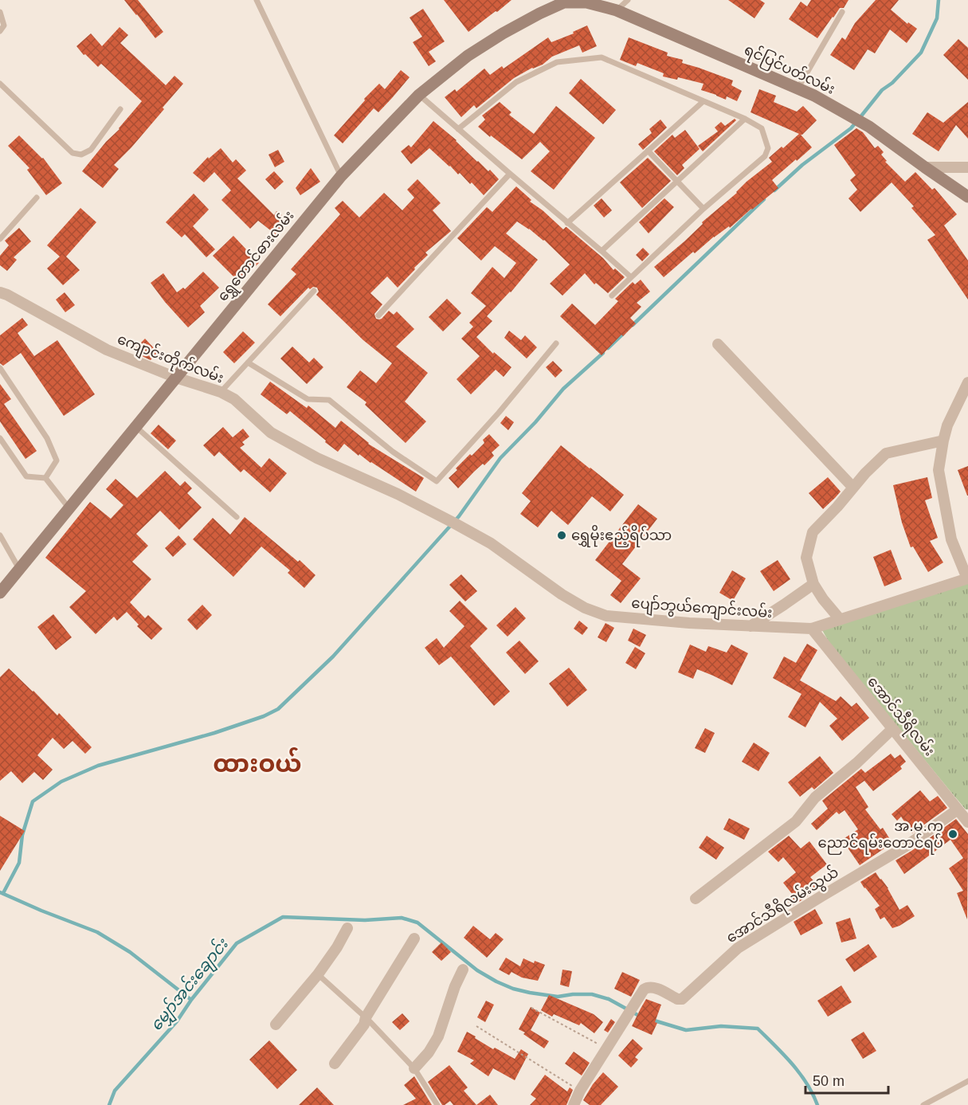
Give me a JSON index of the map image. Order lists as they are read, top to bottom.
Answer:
{
  "streets": {
    "street": [
      "ရင်ပြင်ပတ်လမ်း",
      "ရွှေတောင်ဓားလမ်း",
      "ကျောင်းတိုက်လမ်း",
      "ပျော်ဘွယ်ကျောင်းလမ်း",
      "အောင်သီရိလမ်း",
      "အောင်သီရိလမ်းသွယ်"
    ]
  },
  "crossings": [
    ["ရင်ပြင်ပတ်လမ်း", "ရွှေတောင်ဓားလမ်း"],
    ["ရွှေတောင်ဓားလမ်း", "ကျောင်းတိုက်လမ်း"],
    ["ကျောင်းတိုက်လမ်း", "ပျော်ဘွယ်ကျောင်းလမ်း"],
    ["ပျော်ဘွယ်ကျောင်းလမ်း", "အောင်သီရိလမ်း"],
    ["အောင်သီရိလမ်း", "အောင်သီရိလမ်းသွယ်"]
  ],
  "districts": ["ထားဝယ်"],
  "water": ["မျှော်အင်းချောင်း"],
  "places": ["ရွှေမိုးဧည့်ရိပ်သာ", "အ.မ.က ညောင်ရမ်းတောင်ရပ်"],
  "scale_bar": "50 m"
}
